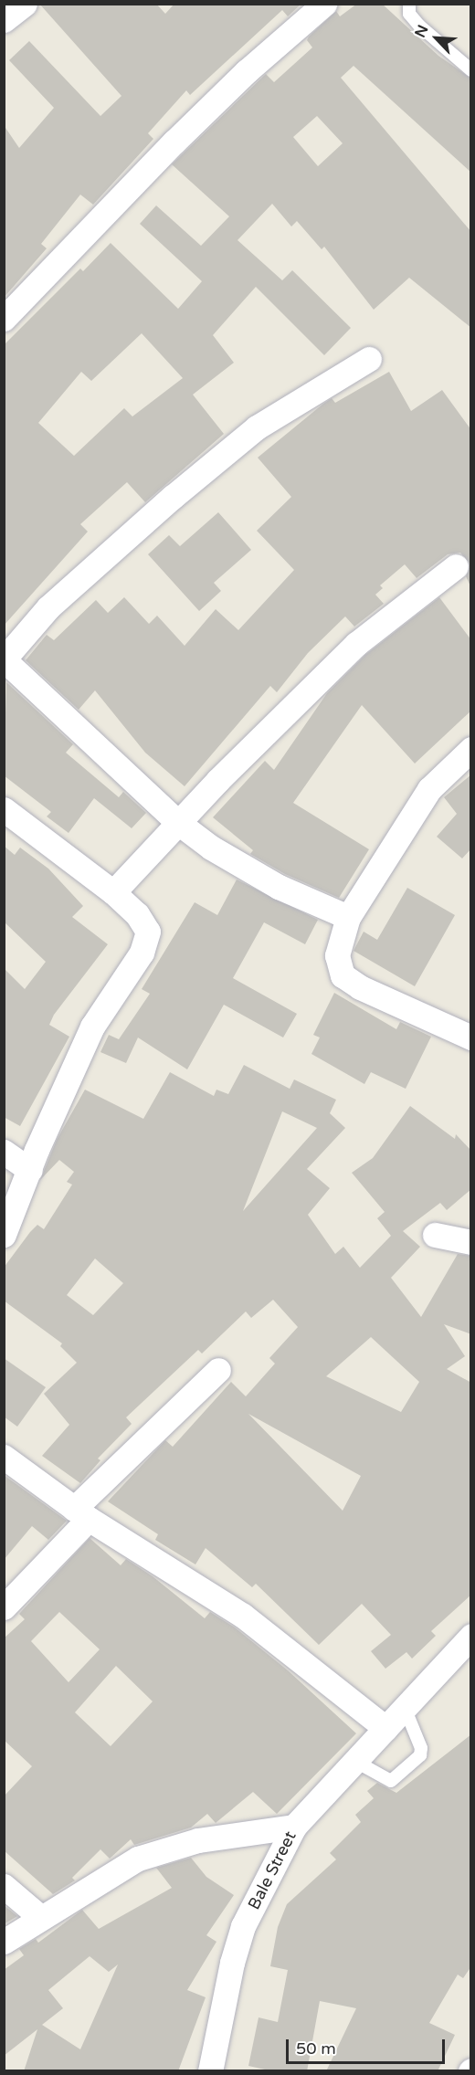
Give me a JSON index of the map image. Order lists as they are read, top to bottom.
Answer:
{
  "streets": {
    "street": ["Bale Street"]
  },
  "scale_bar": "50 m",
  "north": "top left"
}
